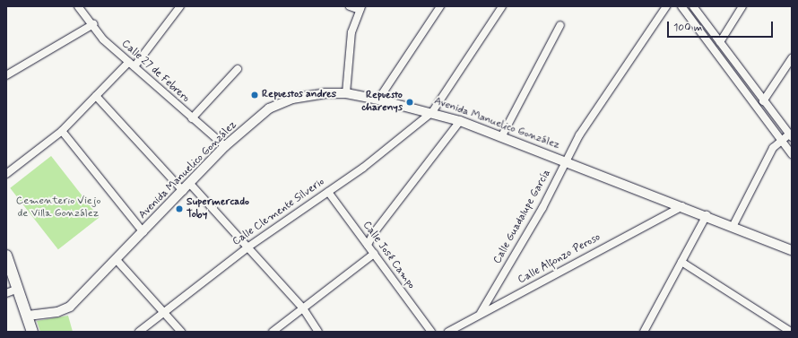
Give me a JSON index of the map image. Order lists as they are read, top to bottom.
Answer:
{
  "streets": {
    "street": [
      "Calle 27 de Febrero",
      "Avenida Manuelico González",
      "Calle Clemente Silverio",
      "Calle Guadalupe García",
      "Calle José Campo",
      "Calle Alfonzo Peroso"
    ]
  },
  "crossings": [
    ["Calle 27 de Febrero", "Avenida Manuelico González"],
    ["Avenida Manuelico González", "Calle Clemente Silverio"],
    ["Avenida Manuelico González", "Calle Guadalupe García"],
    ["Avenida Manuelico González", "Calle Alfonzo Peroso"],
    ["Calle Clemente Silverio", "Calle José Campo"],
    ["Calle Guadalupe García", "Calle Alfonzo Peroso"]
  ],
  "parks": ["Cementerio Viejo de Villa González"],
  "places": ["Repuestos andres", "Repuesto charenys", "Supermercado Toby"],
  "scale_bar": "100 m"
}
